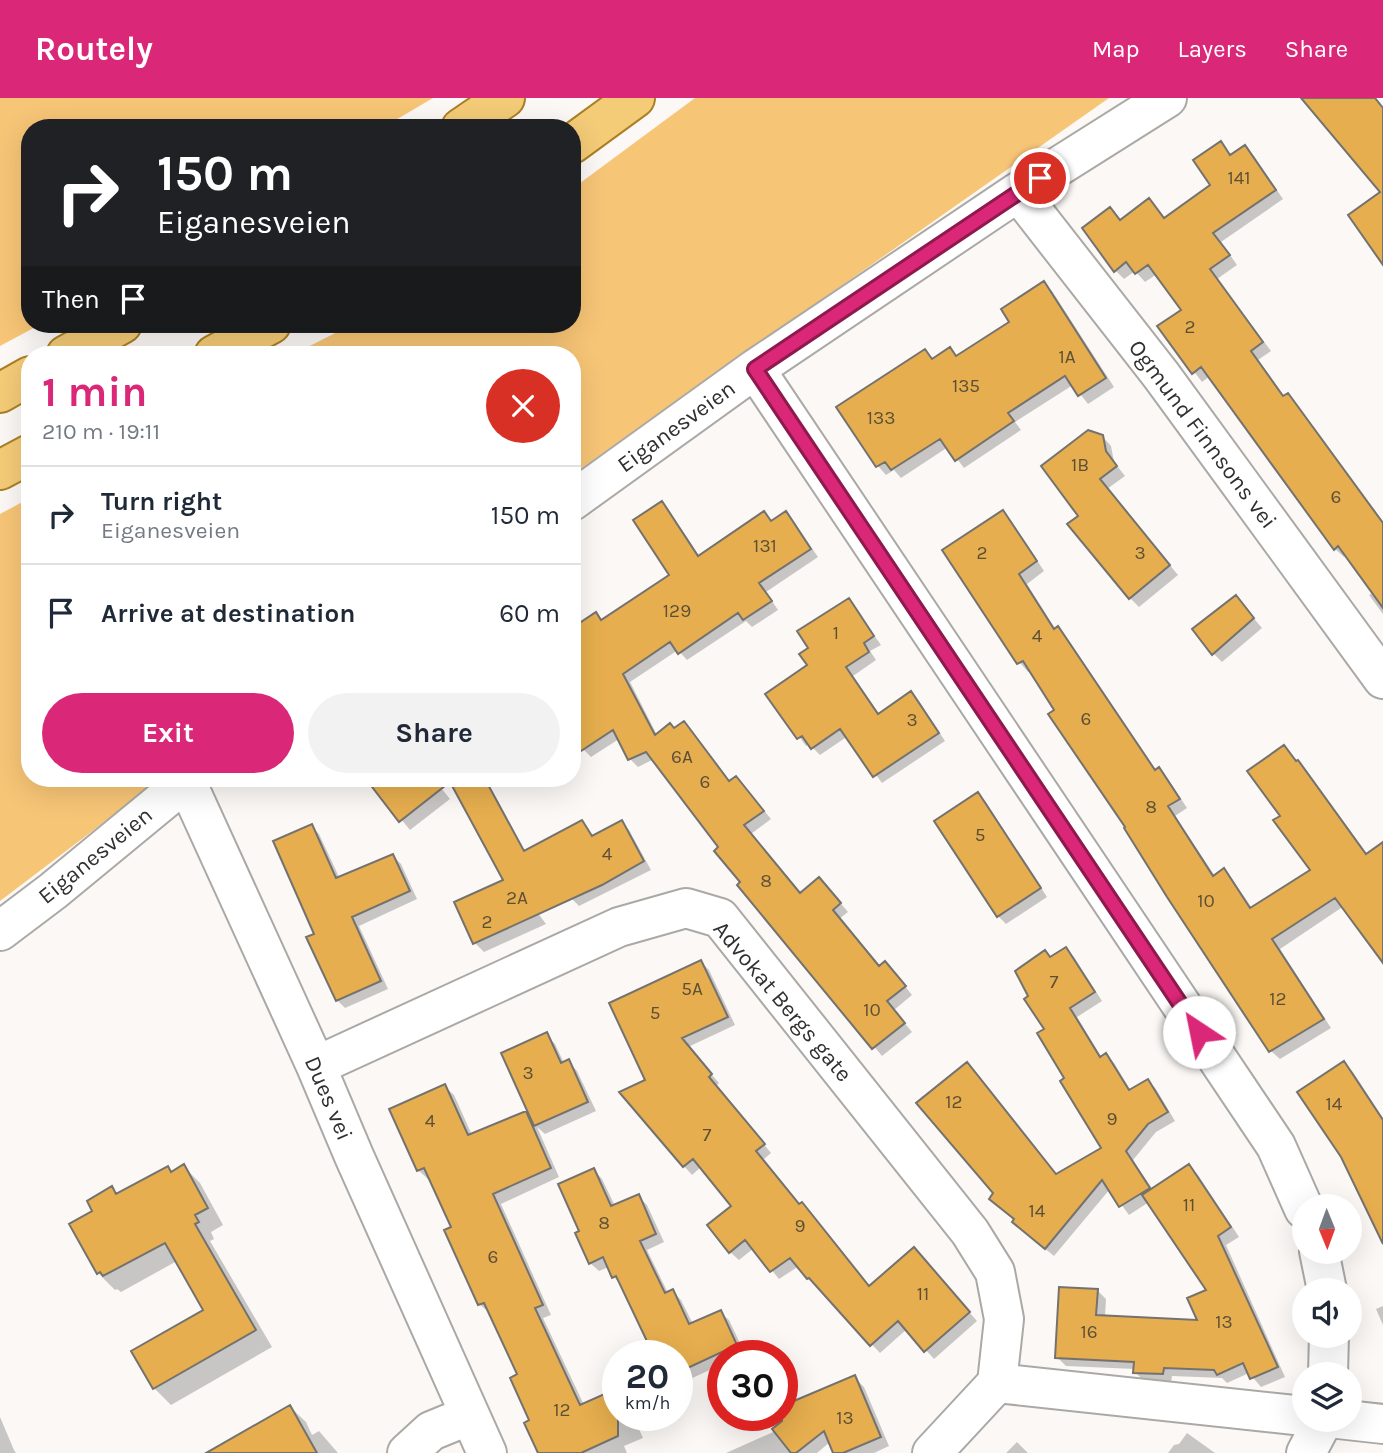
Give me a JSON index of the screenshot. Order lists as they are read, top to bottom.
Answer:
{
  "streets": {
    "street": [
      "Eiganesveien",
      "Ogmund Finnsons vei",
      "Advokat Bergs gate",
      "Dues vei"
    ]
  },
  "crossings": [
    ["Eiganesveien", "Ogmund Finnsons vei"],
    ["Advokat Bergs gate", "Dues vei"]
  ],
  "house_numbers": [
    "141",
    "2",
    "1A",
    "135",
    "133",
    "1B",
    "6",
    "131",
    "2",
    "3",
    "129",
    "1",
    "4",
    "6",
    "3",
    "6A",
    "6",
    "8",
    "5",
    "4",
    "8",
    "2A",
    "10",
    "2",
    "7",
    "5A",
    "12",
    "10",
    "5",
    "3",
    "12",
    "14",
    "9",
    "4",
    "7",
    "11",
    "14",
    "8",
    "9",
    "6",
    "11",
    "13",
    "16",
    "12",
    "13"
  ],
  "north": "bottom",
  "page": {
    "header": "Routely",
    "nav": ["Map", "Layers", "Share"],
    "turn": ["150 m", "Eiganesveien"],
    "then": "Then",
    "heading": ["1 min", "210 m · 19:11"],
    "list": [
      {
        "name": "Turn right",
        "note": "Eiganesveien",
        "value": "150 m"
      },
      {
        "name": "Arrive at destination",
        "value": "60 m"
      }
    ],
    "buttons": ["Exit", "Share"],
    "speed": "20 km/h",
    "limit": "30"
  }
}
